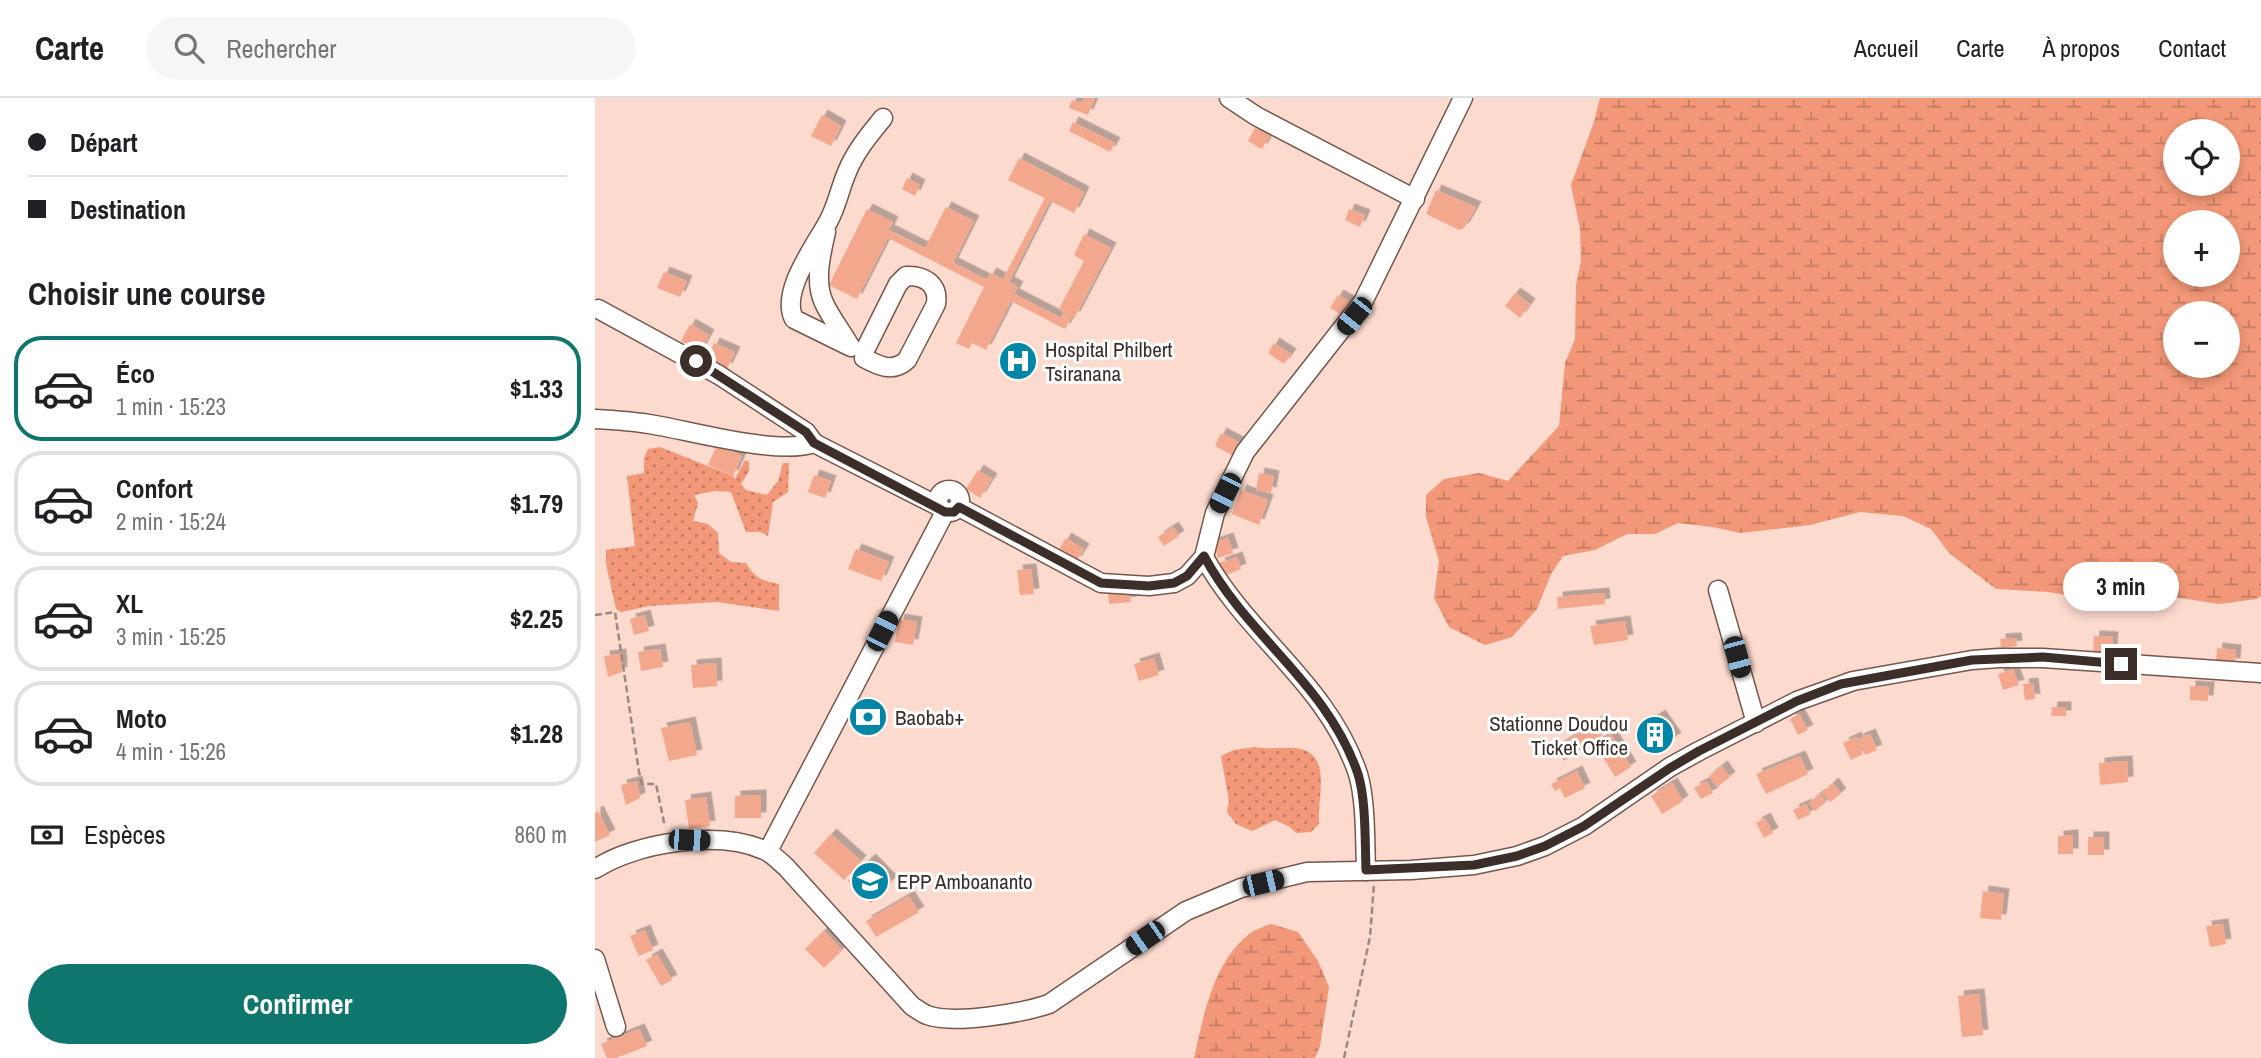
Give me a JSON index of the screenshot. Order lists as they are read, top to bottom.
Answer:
{
  "places": {
    "hospital": ["Hospital Philbert Tsiranana"],
    "bank": ["Baobab+"],
    "building": ["Stationne Doudou Ticket Office"],
    "school or university": ["EPP Amboananto"]
  },
  "page": {
    "header": "Carte",
    "search": "Rechercher",
    "nav": [
      "Accueil",
      "Carte",
      "À propos",
      "Contact"
    ],
    "banner": ["Départ", "Destination"],
    "map_buttons": ["+", "−"],
    "heading": "Choisir une course",
    "list": [
      {
        "name": "Éco",
        "note": "1 min · 15:23",
        "value": "$1.33"
      },
      {
        "name": "Confort",
        "note": "2 min · 15:24",
        "value": "$1.79"
      },
      {
        "name": "XL",
        "note": "3 min · 15:25",
        "value": "$2.25"
      },
      {
        "name": "Moto",
        "note": "4 min · 15:26",
        "value": "$1.28"
      }
    ],
    "bubble": "3 min",
    "pay": ["Espèces", "860 m"],
    "buttons": "Confirmer"
  }
}
